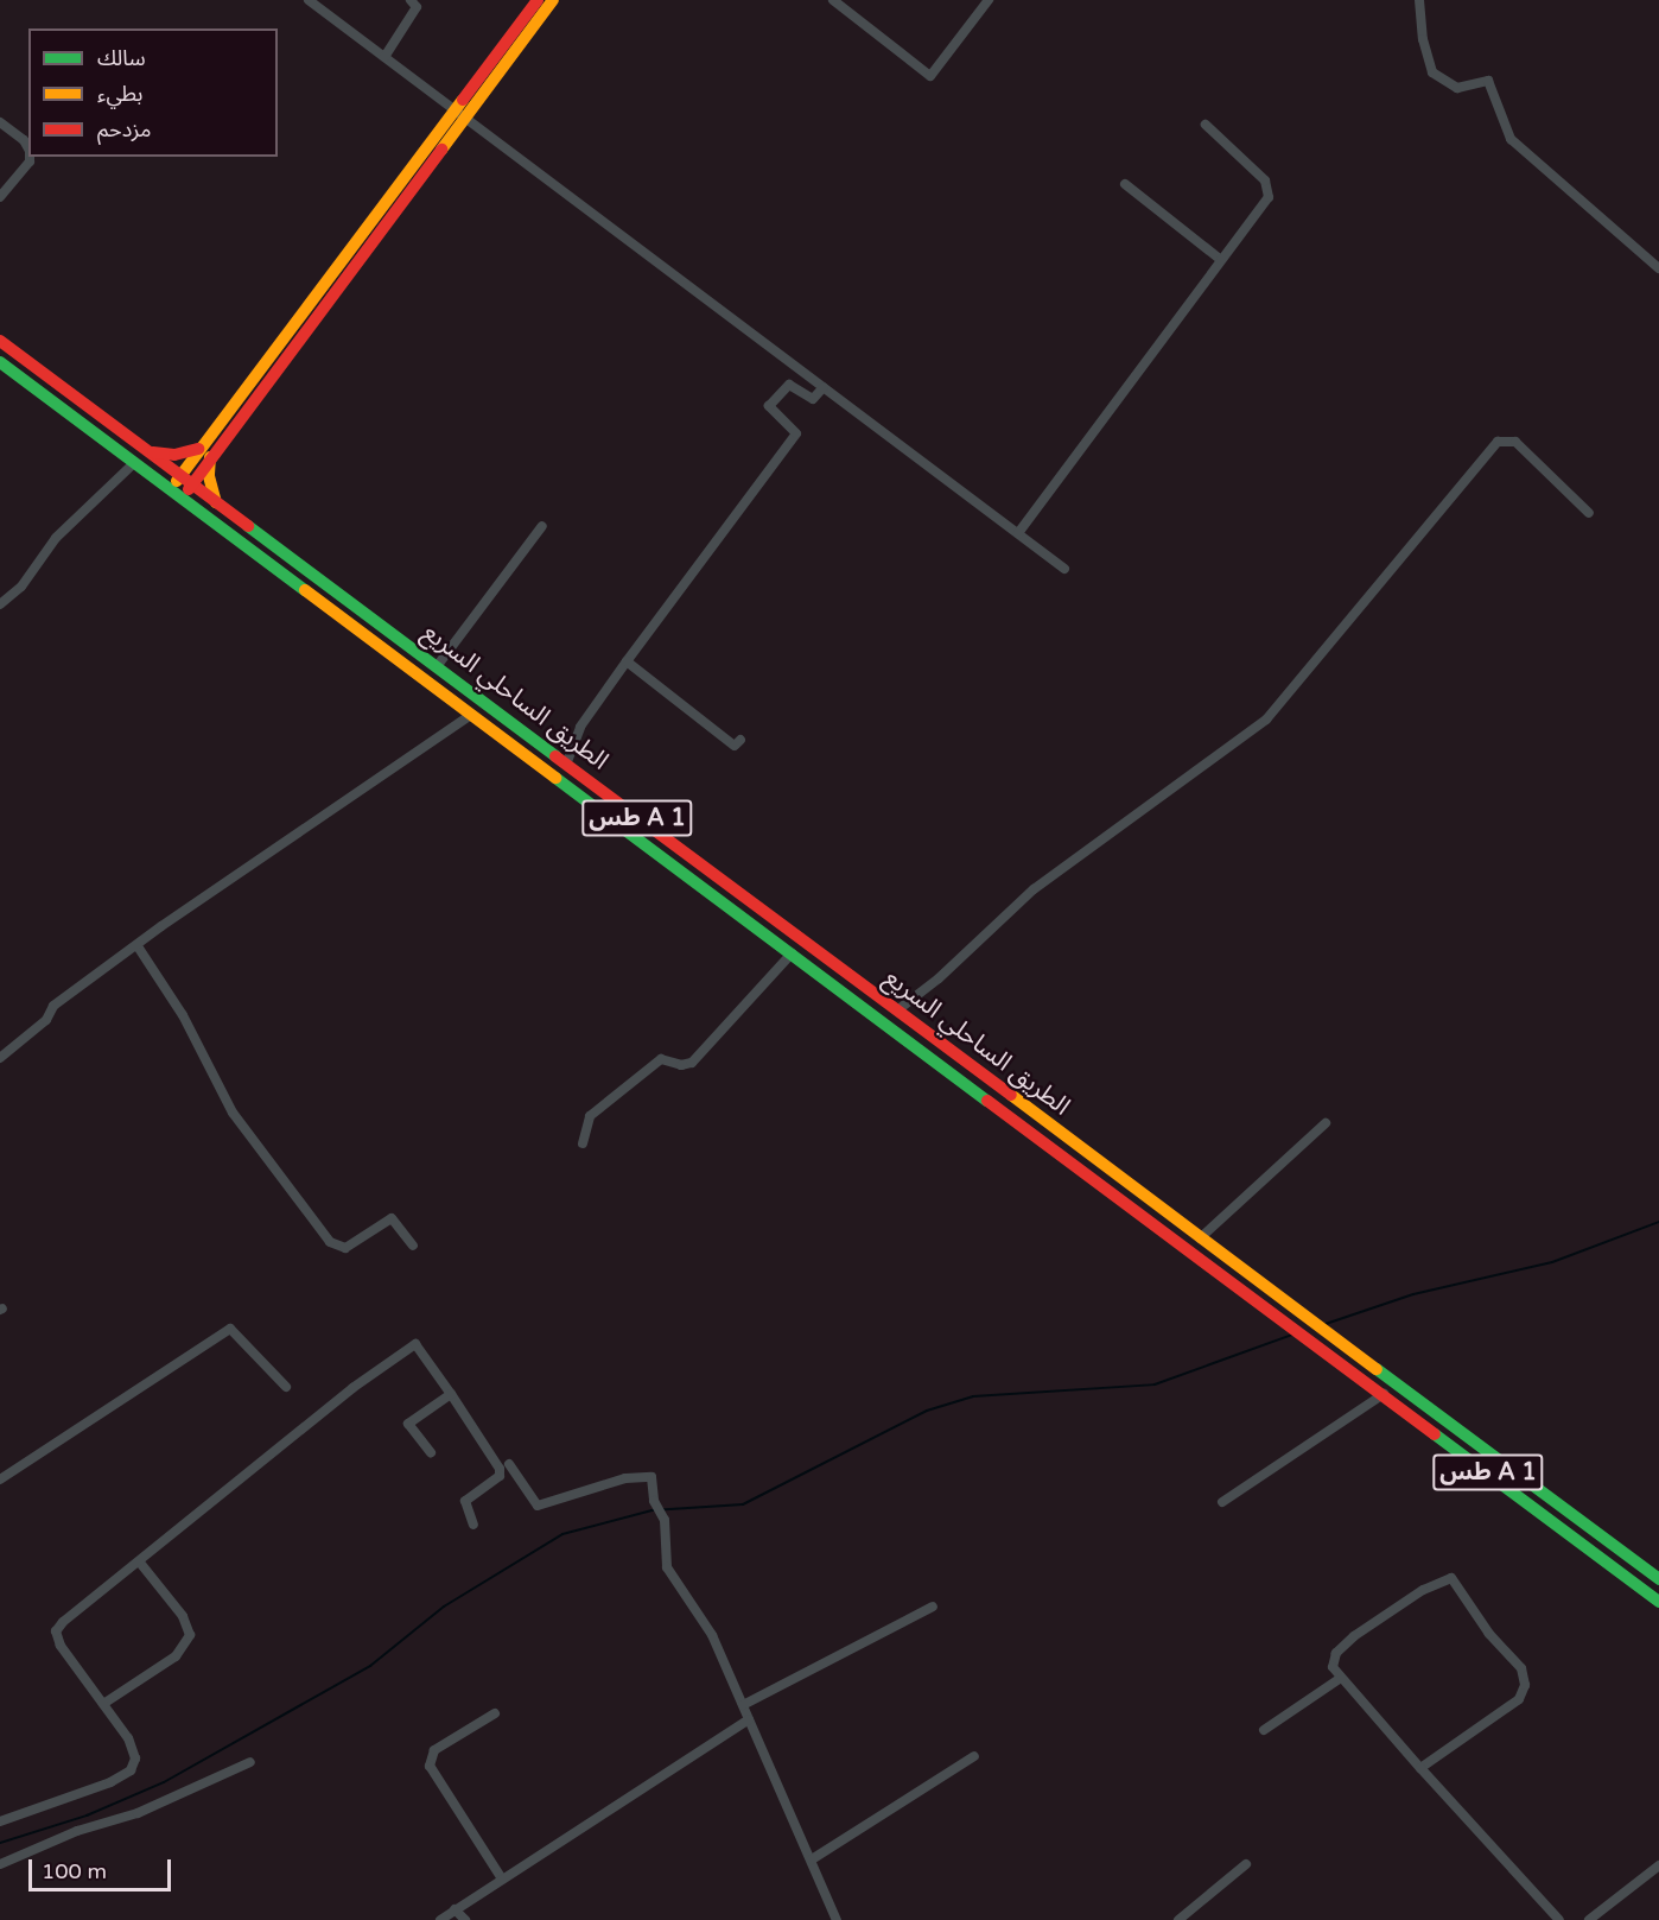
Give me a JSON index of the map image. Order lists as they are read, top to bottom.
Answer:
{
  "streets": {
    "main road": ["الطريق الساحلي السريع", "طس A 1"]
  },
  "crossings": [
    ["الطريق الساحلي السريع", "طس A 1"]
  ],
  "legend": ["سالك", "بطيء", "مزدحم"],
  "scale_bar": "100 m"
}
